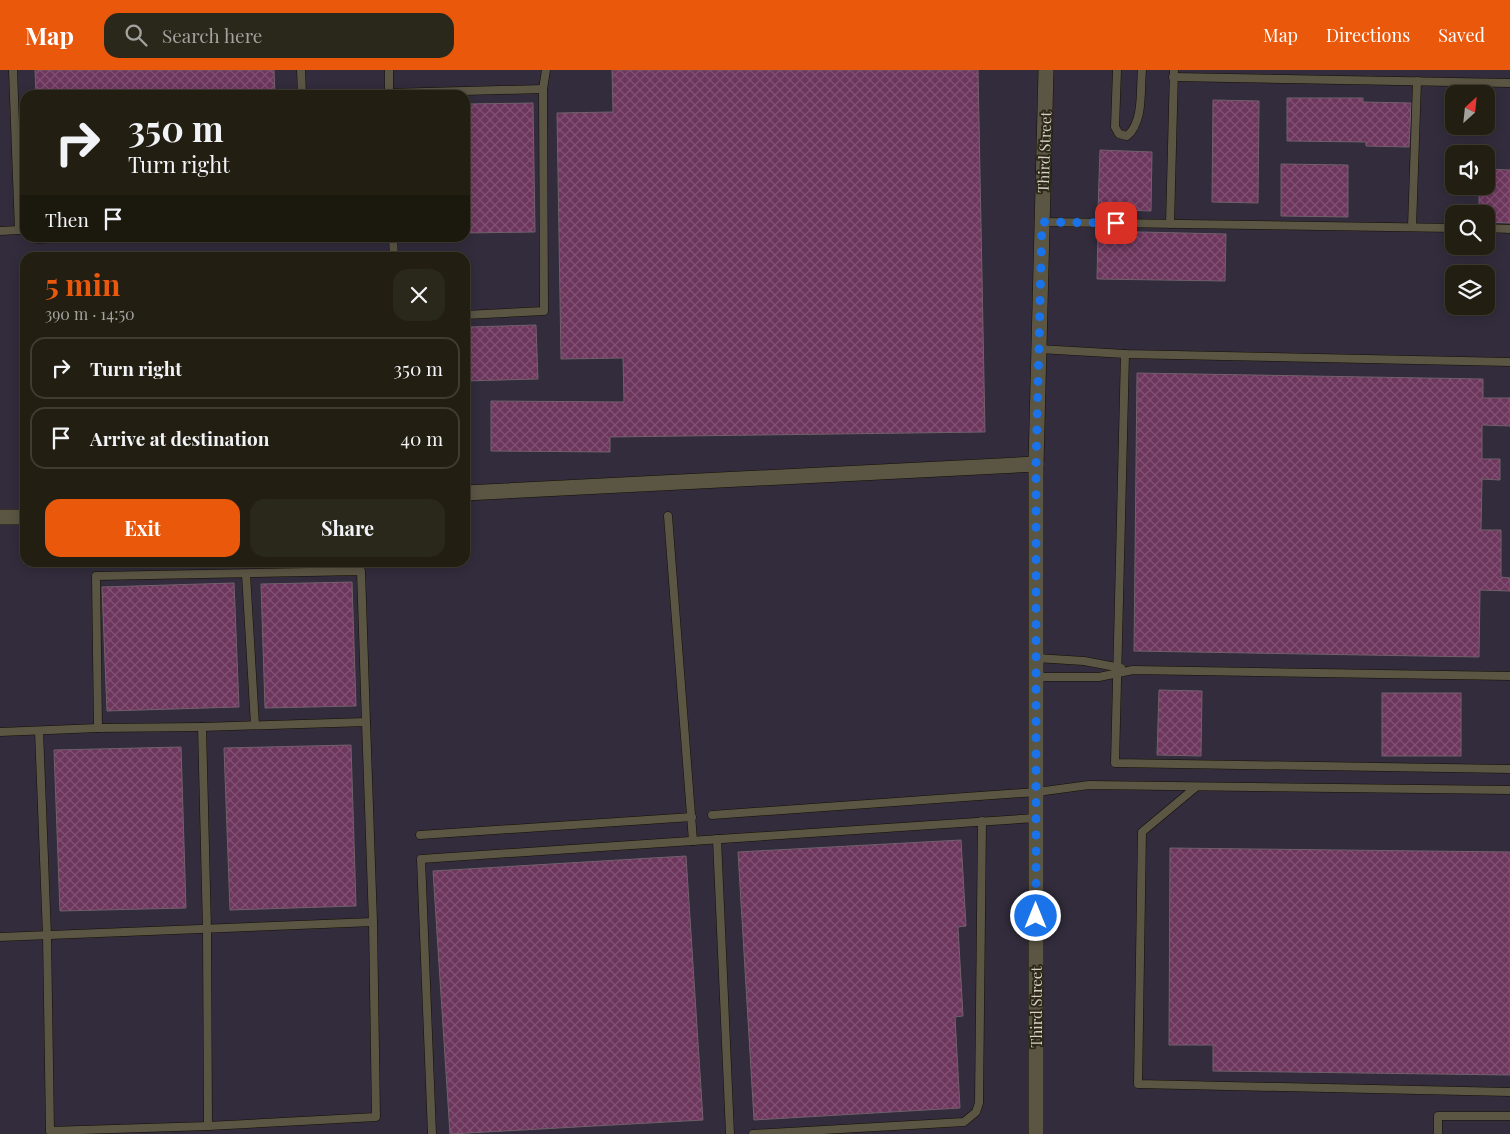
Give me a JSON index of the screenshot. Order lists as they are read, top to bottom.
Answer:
{
  "streets": {
    "street": ["Third Street"]
  },
  "north": "top right",
  "page": {
    "header": "Map",
    "search": "Search here",
    "nav": ["Map", "Directions", "Saved"],
    "turn": ["350 m", "Turn right"],
    "then": "Then",
    "heading": ["5 min", "390 m · 14:50"],
    "list": [
      {
        "name": "Turn right",
        "value": "350 m"
      },
      {
        "name": "Arrive at destination",
        "value": "40 m"
      }
    ],
    "buttons": ["Exit", "Share"]
  }
}
